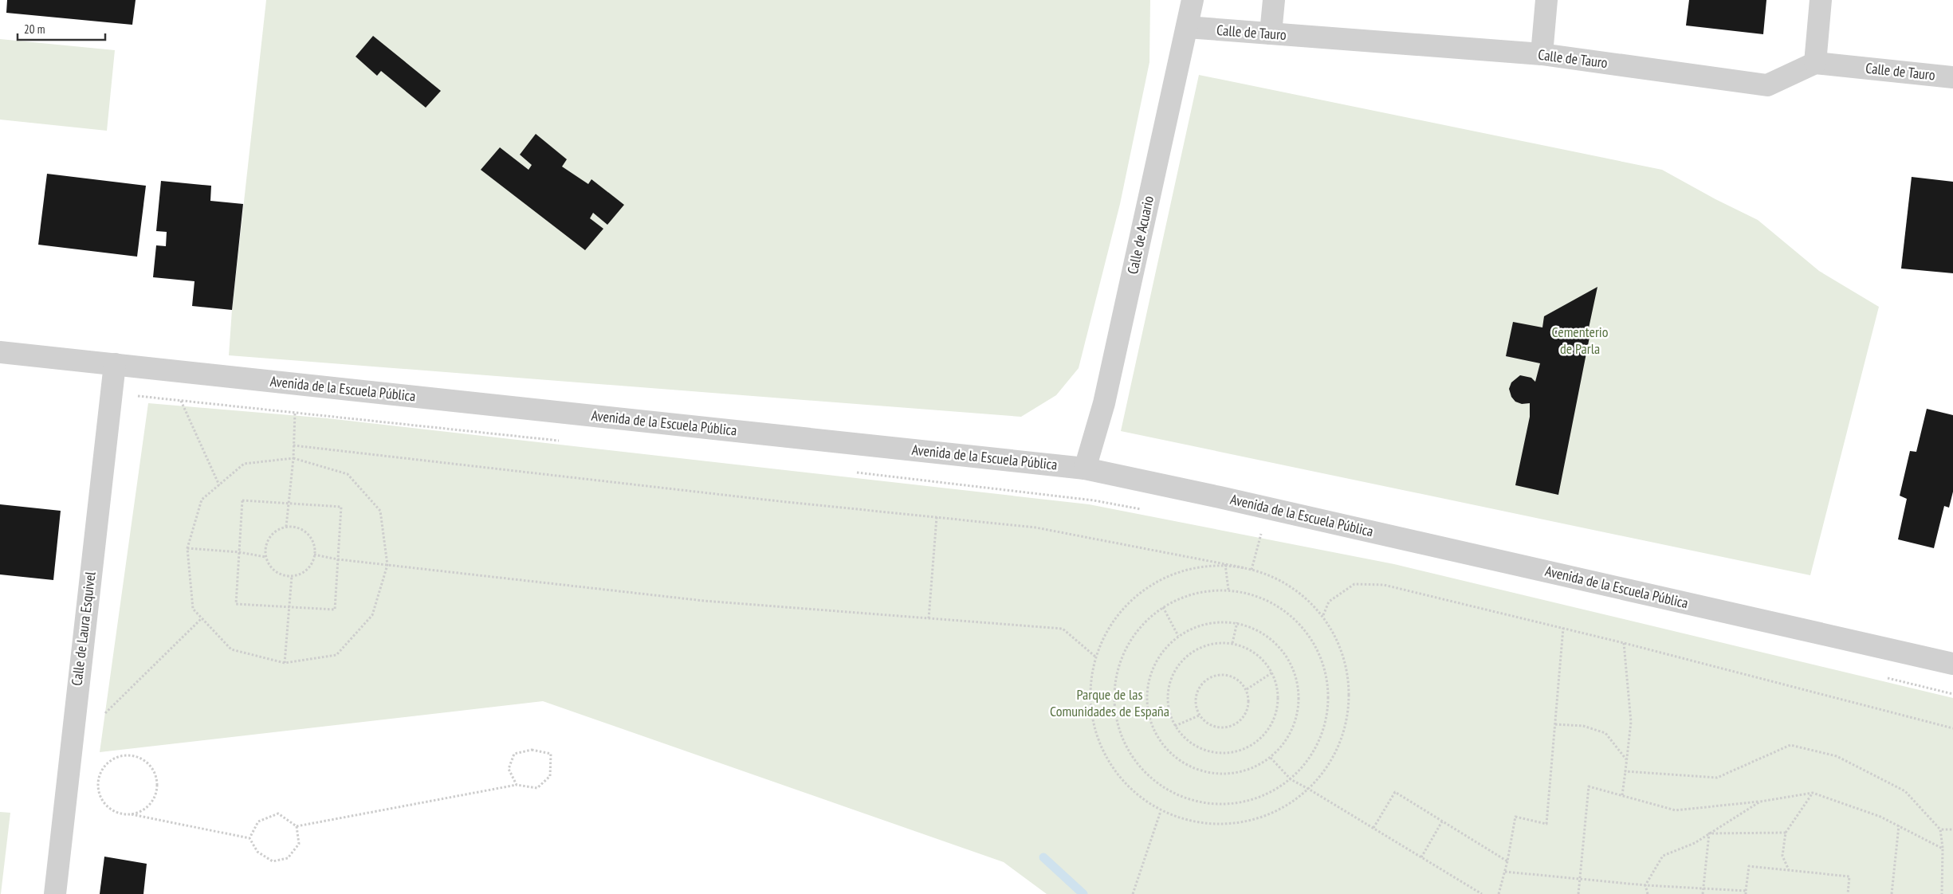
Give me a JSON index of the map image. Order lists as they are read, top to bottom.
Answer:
{
  "streets": {
    "street": [
      "Calle de Tauro",
      "Calle de Acuario",
      "Avenida de la Escuela Pública",
      "Calle de Laura Esquivel"
    ]
  },
  "crossings": [
    ["Calle de Tauro", "Calle de Acuario"],
    ["Calle de Acuario", "Avenida de la Escuela Pública"],
    ["Avenida de la Escuela Pública", "Calle de Laura Esquivel"]
  ],
  "parks": ["Cementerio de Parla", "Parque de las Comunidades de España"],
  "scale_bar": "20 m"
}
